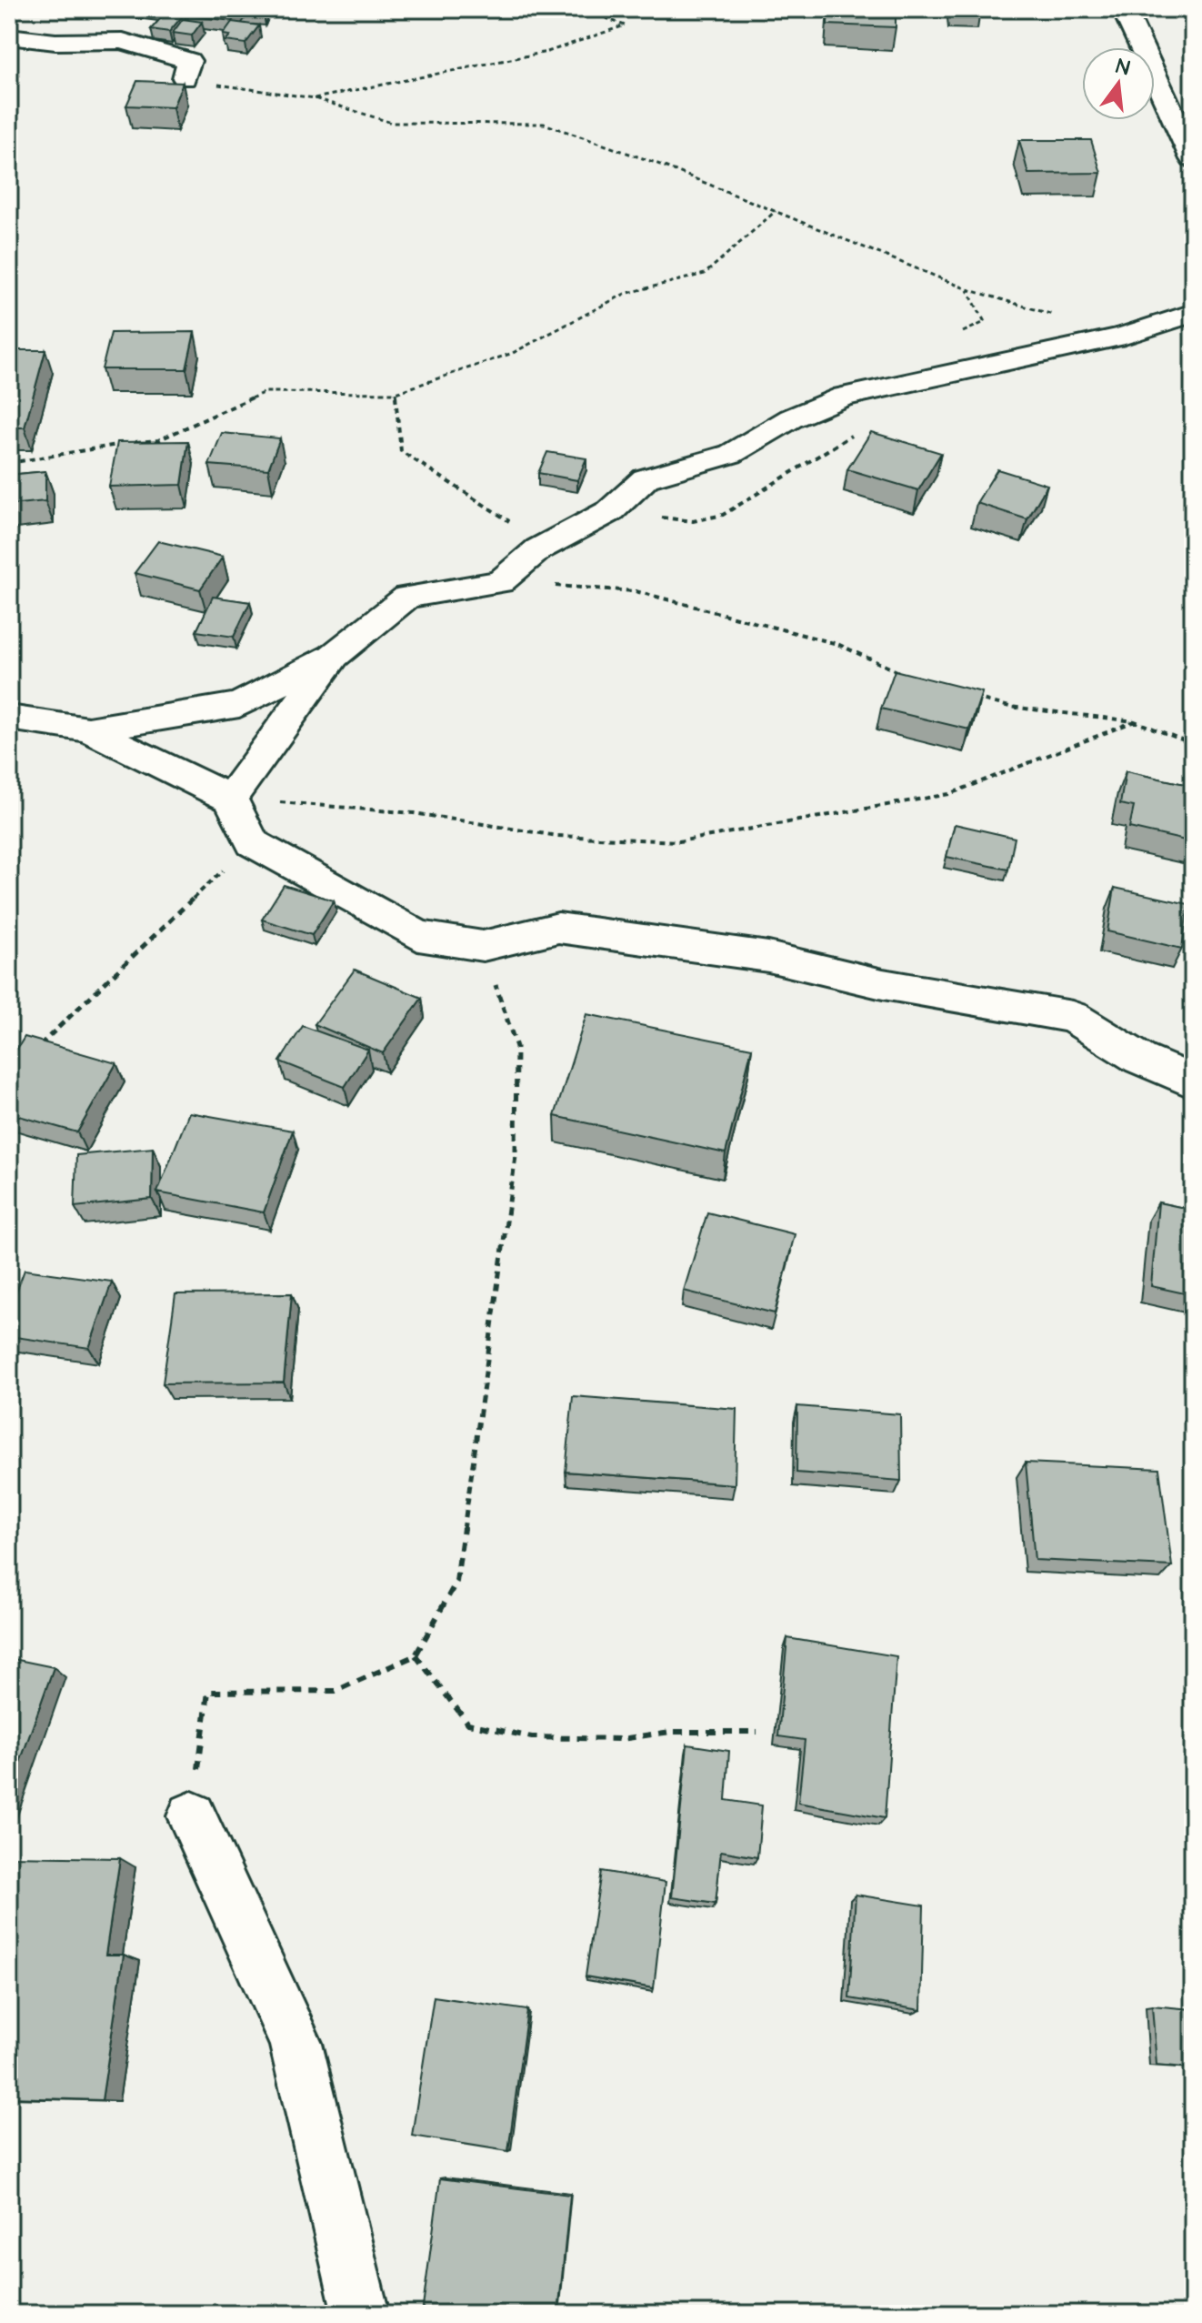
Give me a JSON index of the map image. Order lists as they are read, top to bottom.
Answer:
{
  "north": "top"
}
